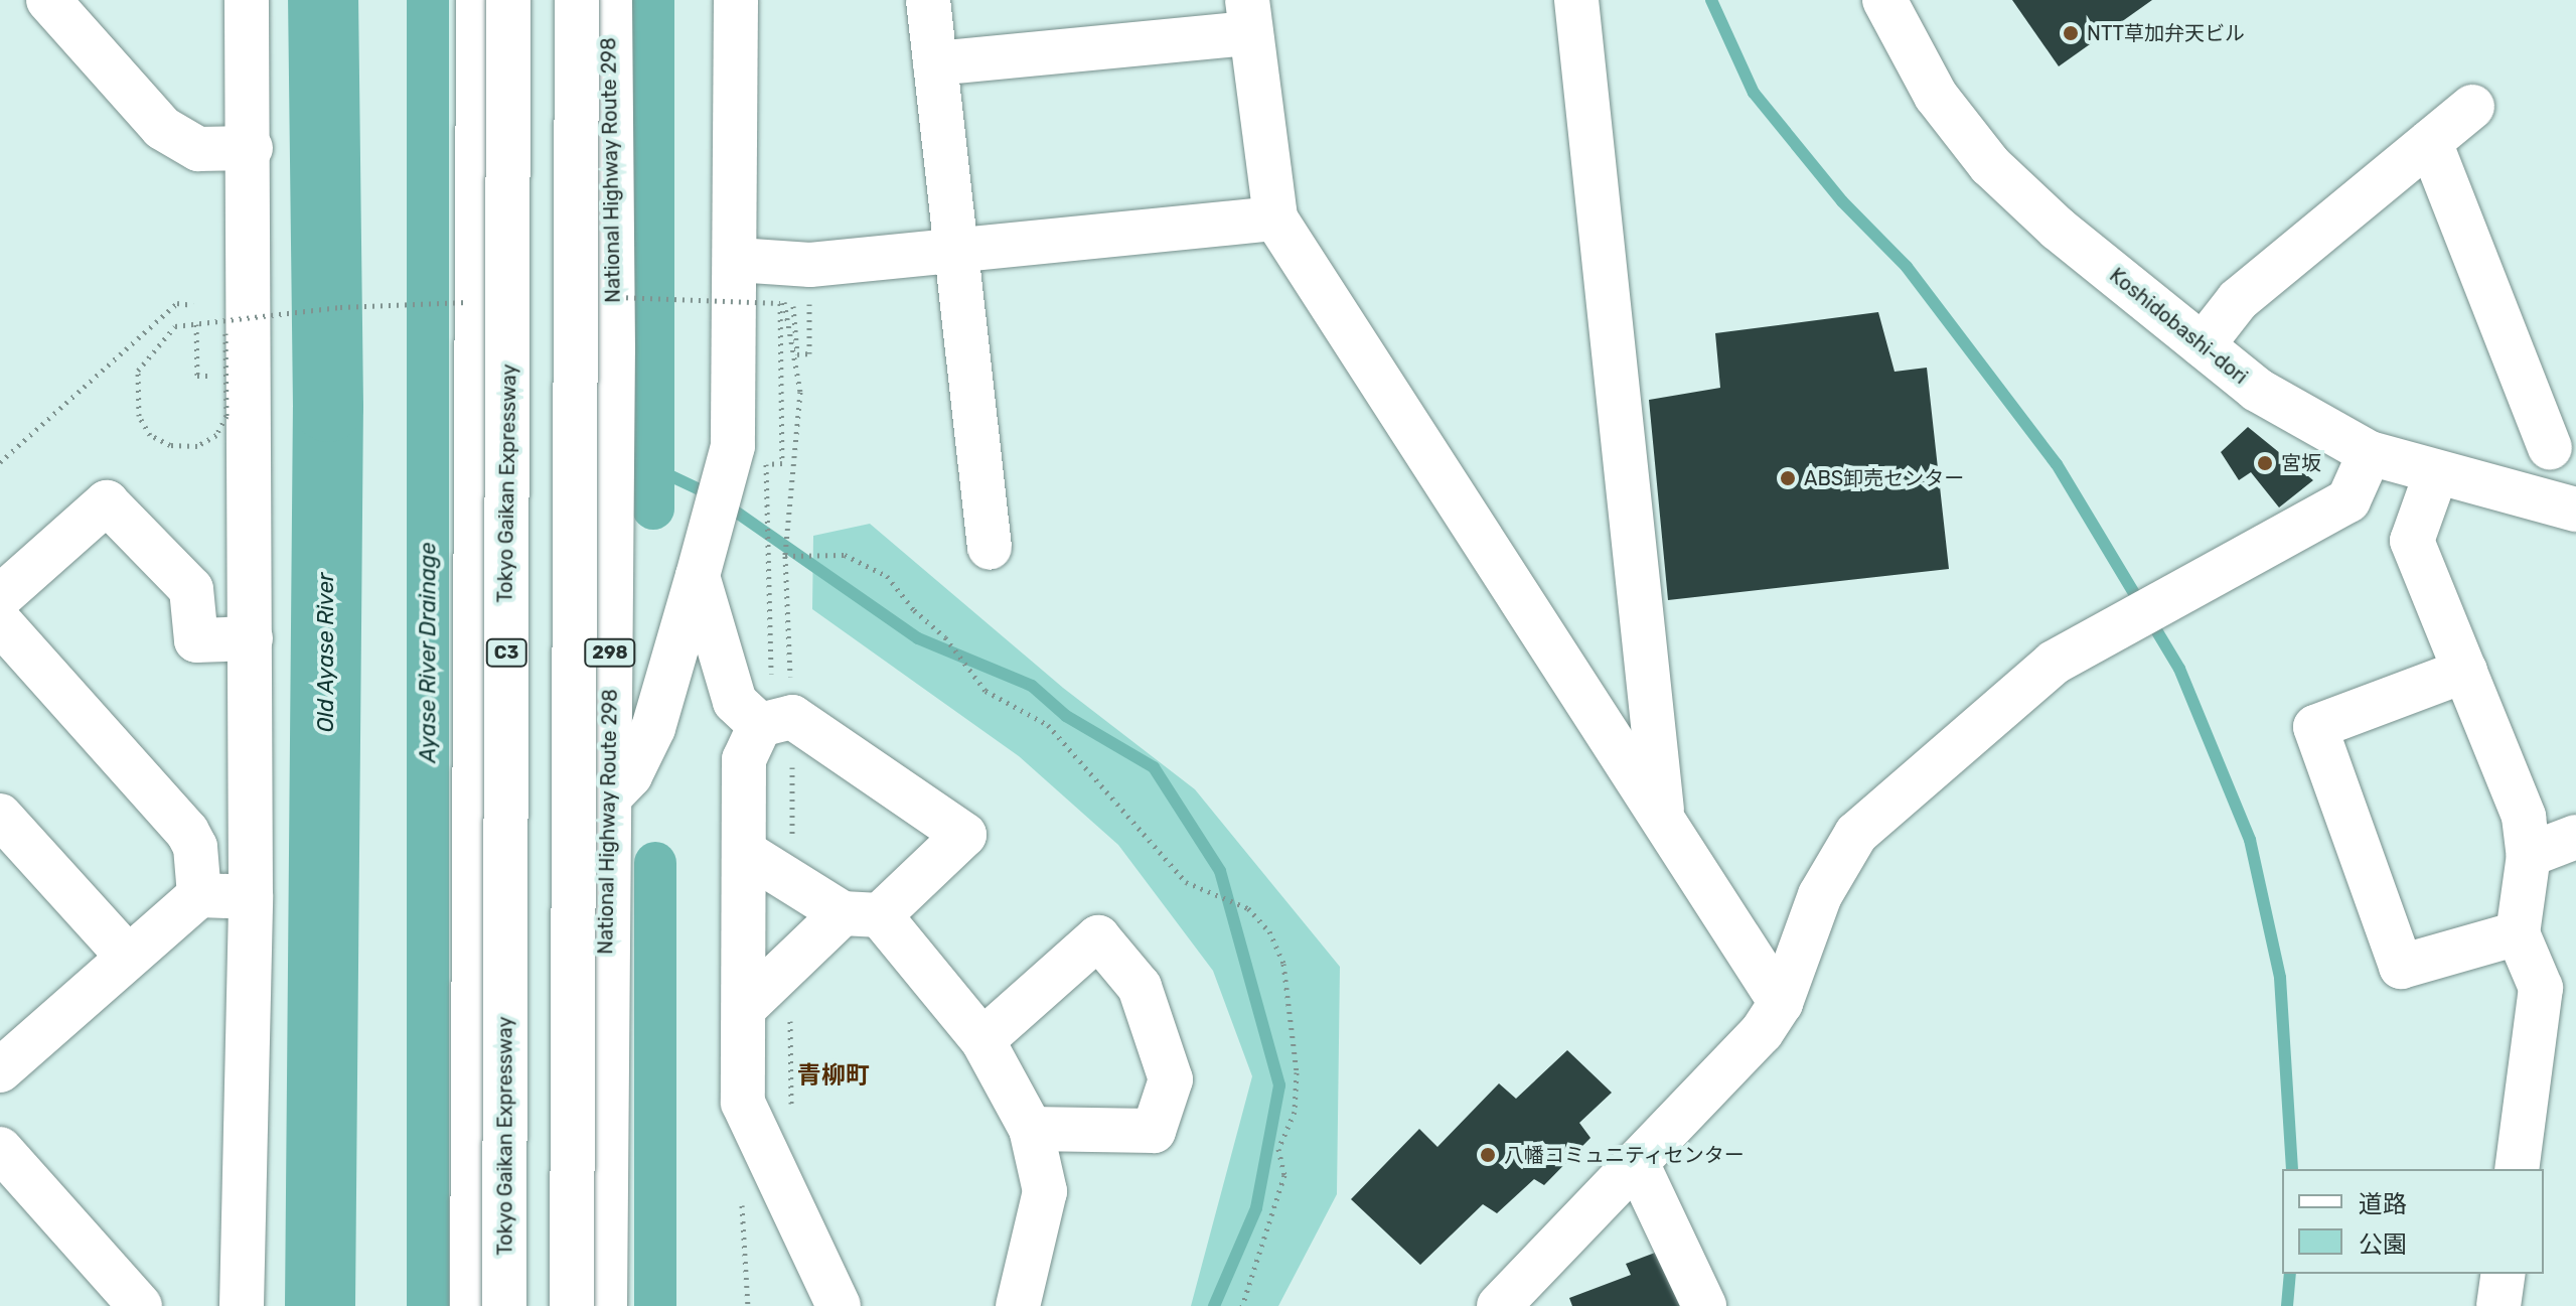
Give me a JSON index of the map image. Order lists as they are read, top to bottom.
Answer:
{
  "streets": {
    "main road": [
      "National Highway Route 298",
      "Koshidobashi-dori",
      "Tokyo Gaikan Expressway",
      "C3",
      "298"
    ]
  },
  "districts": ["青柳町"],
  "water": ["Old Ayase River", "Ayase River Drainage"],
  "places": [
    "NTT草加弁天ビル",
    "宮坂",
    "ABS卸売センター",
    "八幡コミュニティセンター"
  ],
  "legend": ["道路", "公園"]
}
